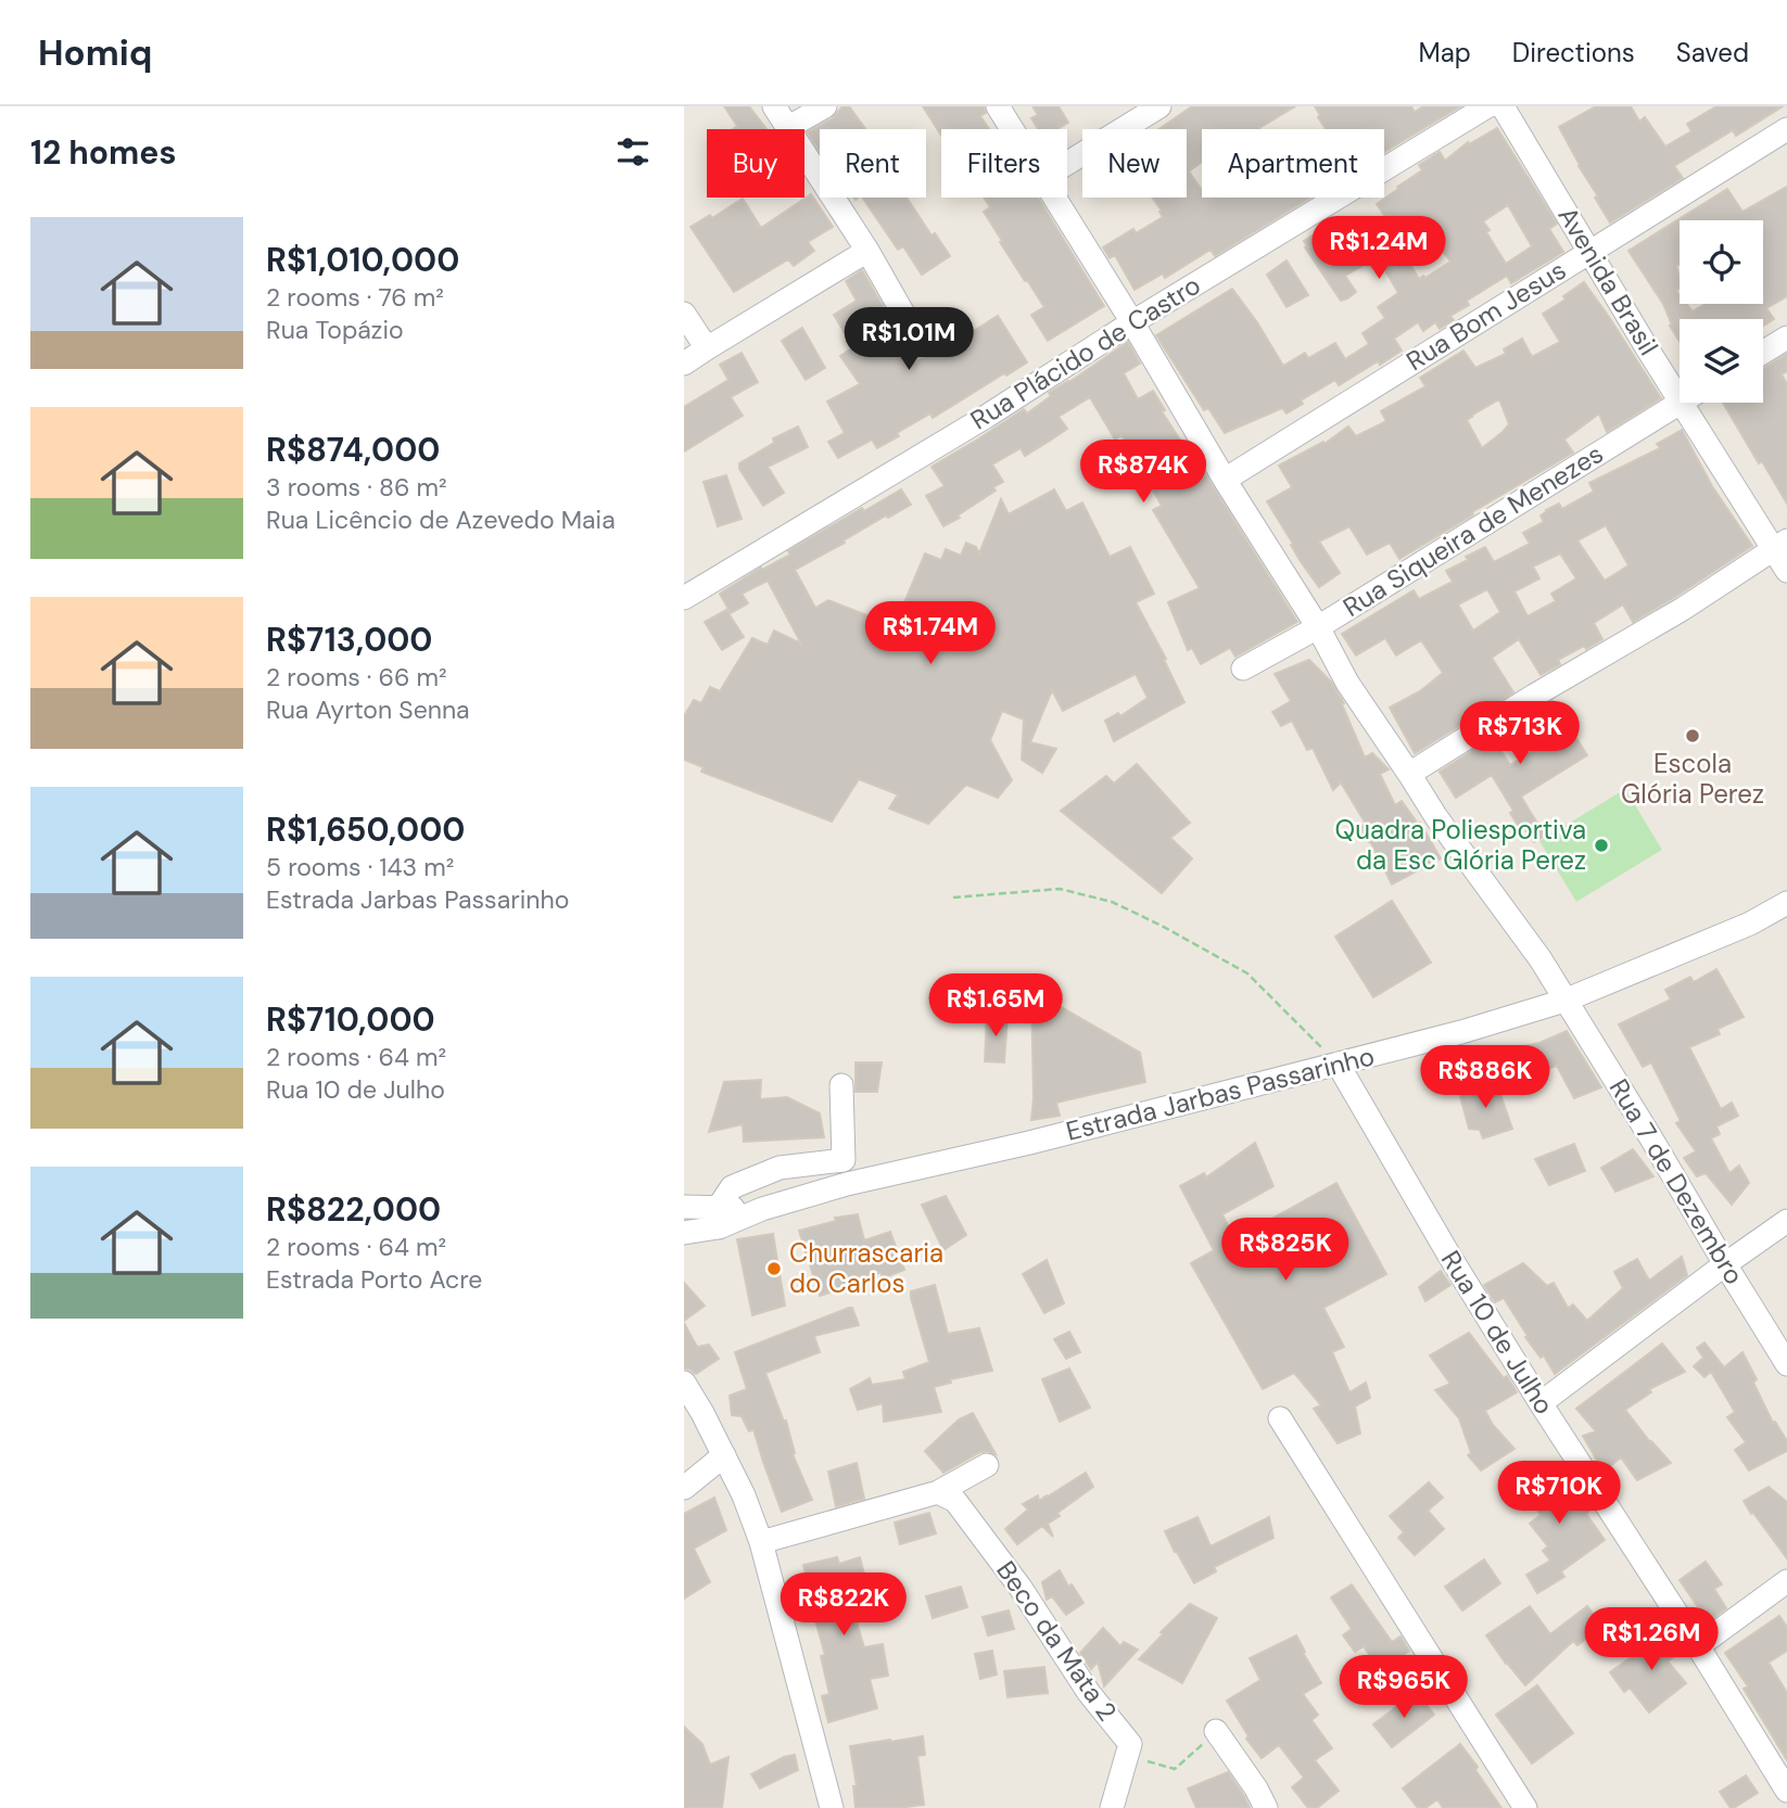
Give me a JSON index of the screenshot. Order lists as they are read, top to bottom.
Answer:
{
  "streets": {
    "street": [
      "Avenida Brasil",
      "Rua Bom Jesus",
      "Rua Plácido de Castro",
      "Rua Siqueira de Menezes",
      "Estrada Jarbas Passarinho",
      "Rua 7 de Dezembro",
      "Rua 10 de Julho",
      "Beco da Mata 2"
    ]
  },
  "crossings": [
    ["Avenida Brasil", "Rua Bom Jesus"],
    ["Rua Bom Jesus", "Rua 7 de Dezembro"],
    ["Rua Plácido de Castro", "Rua 7 de Dezembro"],
    ["Rua Siqueira de Menezes", "Rua 7 de Dezembro"],
    ["Estrada Jarbas Passarinho", "Rua 7 de Dezembro"],
    ["Estrada Jarbas Passarinho", "Rua 10 de Julho"]
  ],
  "places": ["Escola Glória Perez", "Quadra Poliesportiva da Esc Glória Perez", "Churrascaria do Carlos"],
  "page": {
    "header": "Homiq",
    "nav": ["Map", "Directions", "Saved"],
    "heading": "12 homes",
    "chip": [
      "Buy",
      "Rent",
      "Filters",
      "New",
      "Apartment"
    ],
    "list": [
      {
        "name": "R$1,010,000",
        "note": "2 rooms · 76 m² · Rua Topázio"
      },
      {
        "name": "R$874,000",
        "note": "3 rooms · 86 m² · Rua Licêncio de Azevedo Maia"
      },
      {
        "name": "R$713,000",
        "note": "2 rooms · 66 m² · Rua Ayrton Senna"
      },
      {
        "name": "R$1,650,000",
        "note": "5 rooms · 143 m² · Estrada Jarbas Passarinho"
      },
      {
        "name": "R$710,000",
        "note": "2 rooms · 64 m² · Rua 10 de Julho"
      },
      {
        "name": "R$822,000",
        "note": "2 rooms · 64 m² · Estrada Porto Acre"
      }
    ],
    "price": [
      "R$1.24M",
      "R$1.01M",
      "R$874K",
      "R$1.74M",
      "R$713K",
      "R$1.65M",
      "R$886K",
      "R$825K",
      "R$710K",
      "R$822K",
      "R$1.26M",
      "R$965K"
    ]
  }
}
